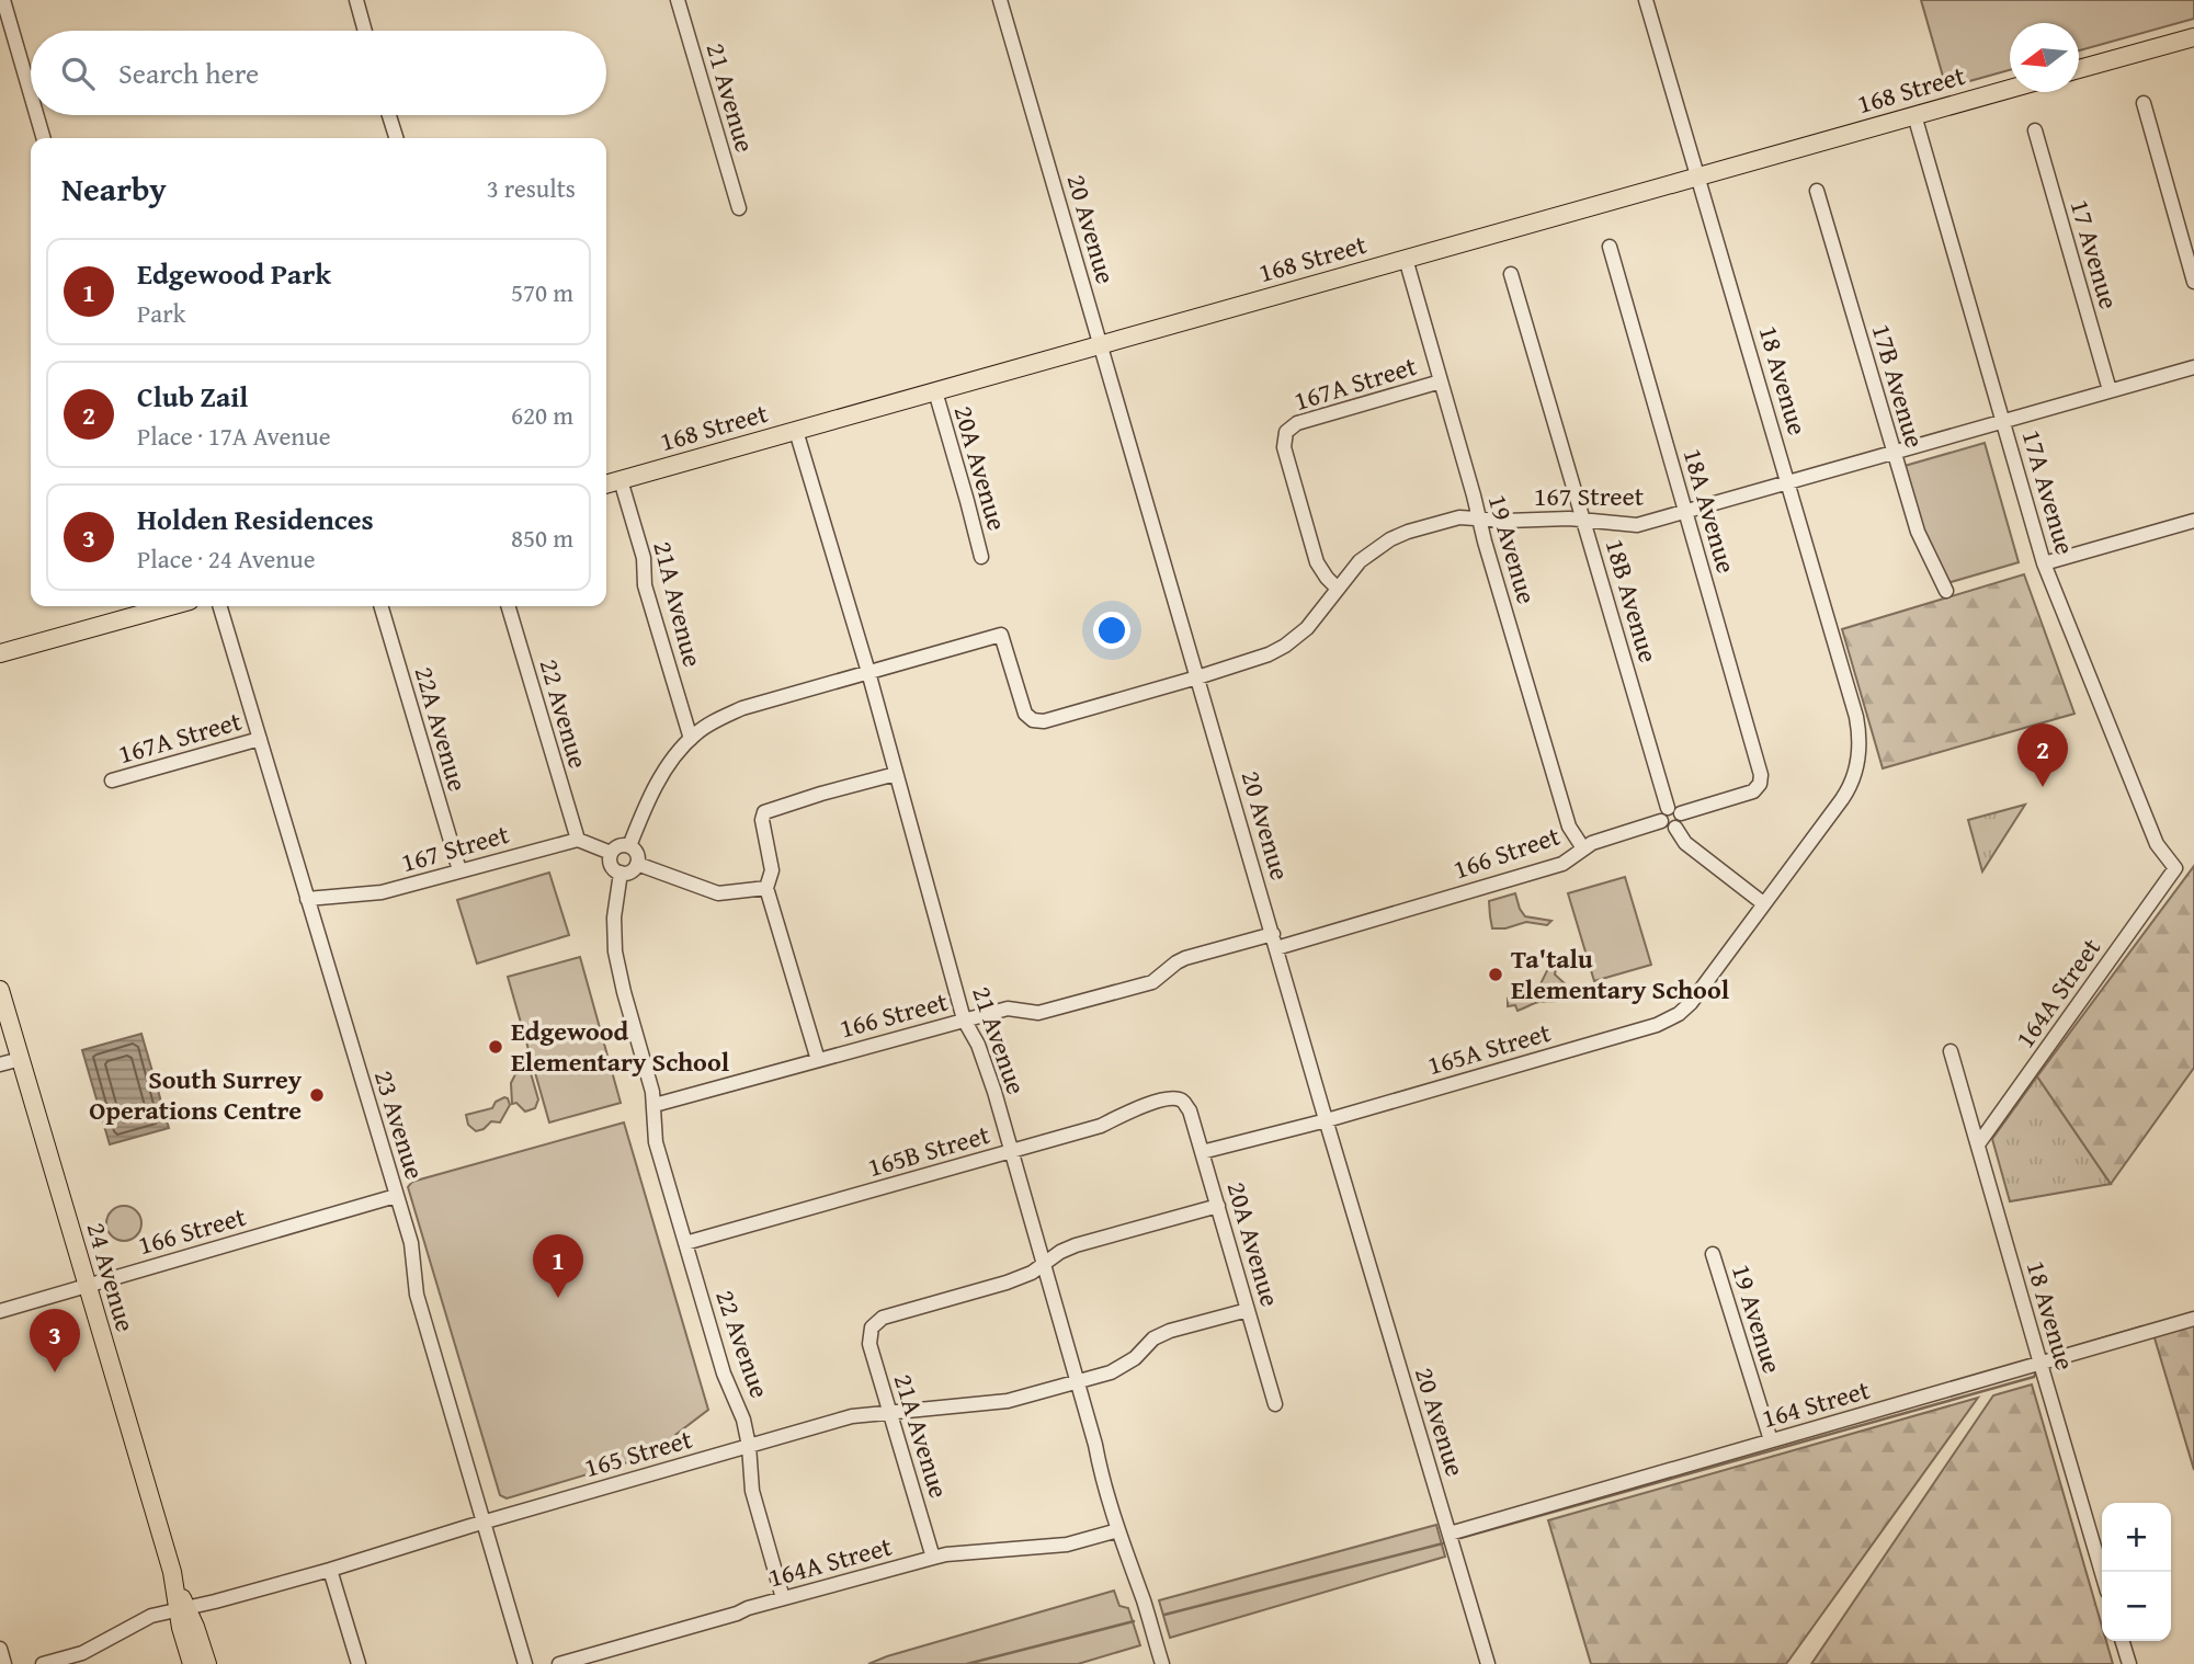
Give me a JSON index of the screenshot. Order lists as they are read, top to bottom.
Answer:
{
  "streets": {
    "main road": ["168 Street", "24 Avenue"],
    "street": [
      "21 Avenue",
      "20 Avenue",
      "17 Avenue",
      "18 Avenue",
      "167A Street",
      "17B Avenue",
      "20A Avenue",
      "17A Avenue",
      "167 Street",
      "18A Avenue",
      "19 Avenue",
      "18B Avenue",
      "21A Avenue",
      "22 Avenue",
      "22A Avenue",
      "166 Street",
      "164A Street",
      "165A Street",
      "23 Avenue",
      "165B Street",
      "164 Street",
      "165 Street"
    ]
  },
  "crossings": [
    ["168 Street", "21 Avenue"],
    ["168 Street", "20 Avenue"],
    ["168 Street", "18 Avenue"],
    ["168 Street", "20A Avenue"],
    ["168 Street", "17A Avenue"],
    ["168 Street", "19 Avenue"],
    ["168 Street", "21A Avenue"],
    ["21 Avenue", "167 Street"],
    ["21 Avenue", "21A Avenue"],
    ["21 Avenue", "166 Street"],
    ["21 Avenue", "164A Street"],
    ["21 Avenue", "165B Street"],
    ["21 Avenue", "165 Street"],
    ["20 Avenue", "167 Street"],
    ["20 Avenue", "166 Street"],
    ["20 Avenue", "165A Street"],
    ["20 Avenue", "164 Street"],
    ["17 Avenue", "167 Street"],
    ["18 Avenue", "167 Street"],
    ["18 Avenue", "164A Street"],
    ["18 Avenue", "165A Street"],
    ["18 Avenue", "164 Street"],
    ["167A Street", "167 Street"],
    ["167A Street", "19 Avenue"],
    ["167A Street", "23 Avenue"],
    ["17B Avenue", "167 Street"],
    ["20A Avenue", "165A Street"],
    ["20A Avenue", "165B Street"],
    ["20A Avenue", "165 Street"],
    ["17A Avenue", "167 Street"],
    ["17A Avenue", "164A Street"],
    ["167 Street", "18A Avenue"],
    ["167 Street", "19 Avenue"],
    ["167 Street", "18B Avenue"],
    ["167 Street", "22 Avenue"],
    ["167 Street", "22A Avenue"],
    ["167 Street", "23 Avenue"],
    ["18A Avenue", "166 Street"],
    ["19 Avenue", "166 Street"],
    ["19 Avenue", "164 Street"],
    ["18B Avenue", "166 Street"],
    ["21A Avenue", "164A Street"],
    ["21A Avenue", "165 Street"],
    ["22 Avenue", "166 Street"],
    ["22 Avenue", "164A Street"],
    ["22 Avenue", "165B Street"],
    ["22 Avenue", "165 Street"],
    ["166 Street", "23 Avenue"],
    ["166 Street", "24 Avenue"],
    ["23 Avenue", "165 Street"],
    ["24 Avenue", "165 Street"]
  ],
  "places": ["Ta'talu Elementary School", "Edgewood Elementary School", "South Surrey Operations Centre"],
  "north": "left",
  "page": {
    "search": "Search here",
    "heading": ["Nearby", "3 results"],
    "list": [
      {
        "mark": "1",
        "name": "Edgewood Park",
        "note": "Park",
        "value": "570 m"
      },
      {
        "mark": "2",
        "name": "Club Zail",
        "note": "Place · 17A Avenue",
        "value": "620 m"
      },
      {
        "mark": "3",
        "name": "Holden Residences",
        "note": "Place · 24 Avenue",
        "value": "850 m"
      }
    ],
    "pins": ["2", "1", "3"],
    "map_buttons": ["+", "−"]
  }
}
